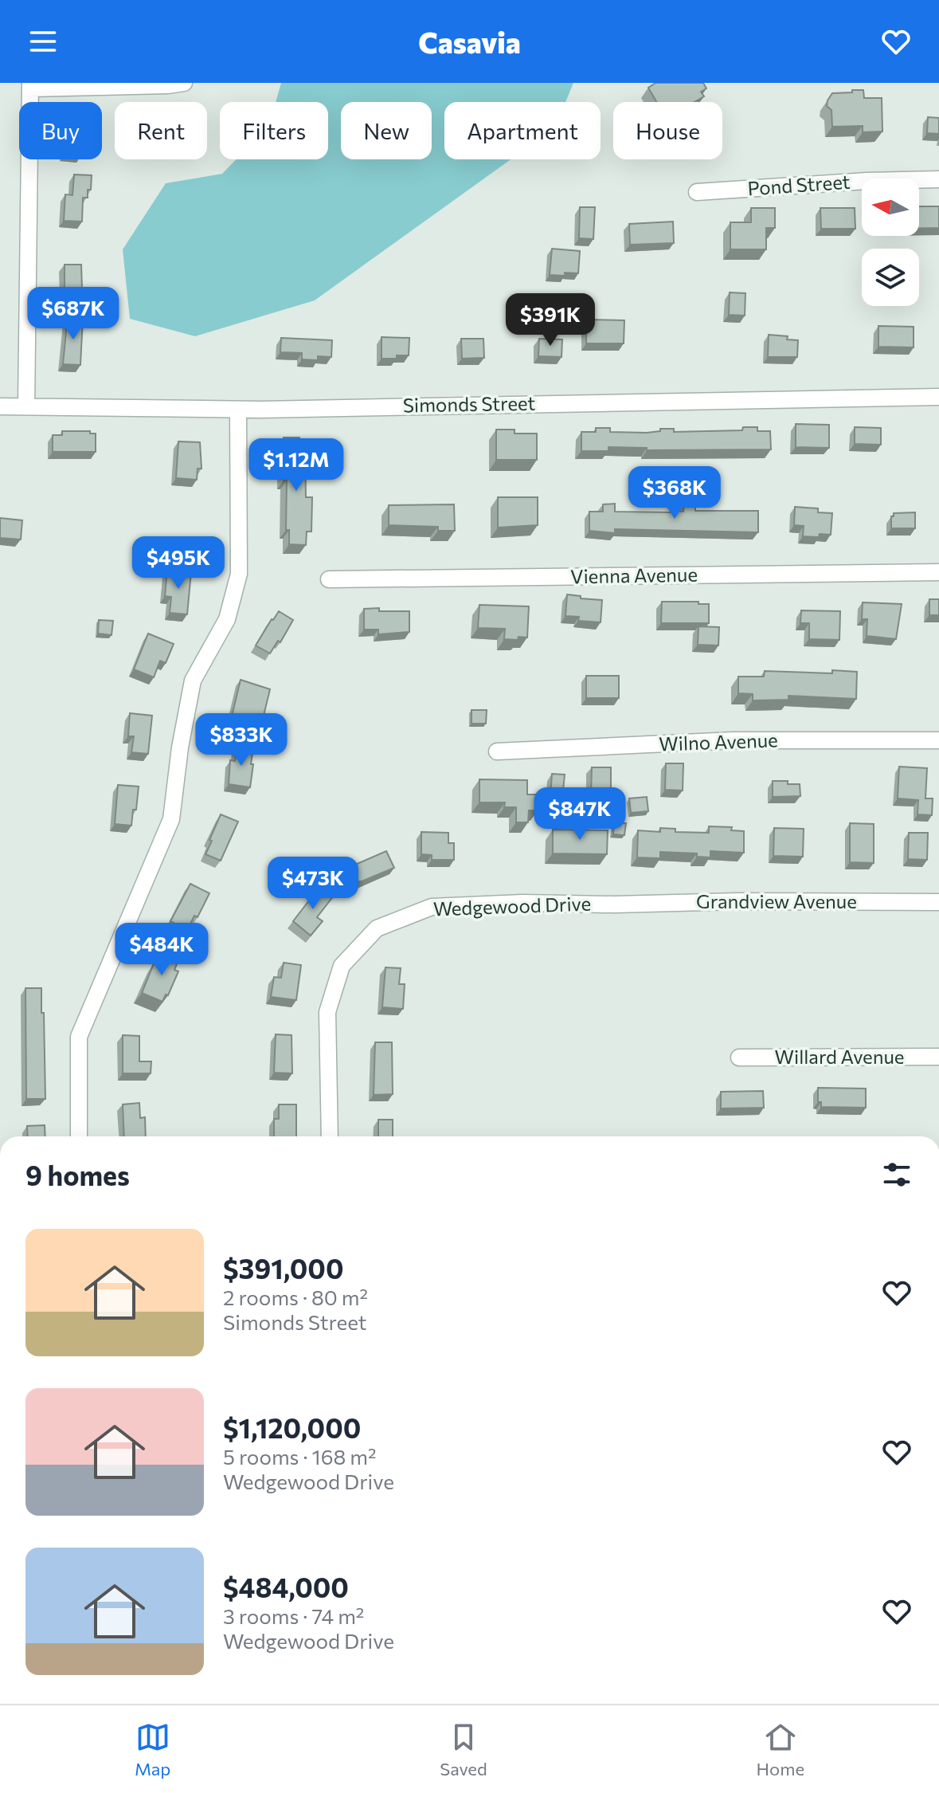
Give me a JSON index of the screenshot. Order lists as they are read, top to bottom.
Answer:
{
  "streets": {
    "street": [
      "Pond Street",
      "Simonds Street",
      "Vienna Avenue",
      "Wilno Avenue",
      "Grandview Avenue",
      "Wedgewood Drive",
      "Willard Avenue"
    ]
  },
  "crossings": [
    ["Grandview Avenue", "Wedgewood Drive"]
  ],
  "north": "left",
  "page": {
    "header": "Casavia",
    "chip": [
      "Buy",
      "Rent",
      "Filters",
      "New",
      "Apartment",
      "House"
    ],
    "price": [
      "$687K",
      "$391K",
      "$1.12M",
      "$368K",
      "$495K",
      "$833K",
      "$847K",
      "$473K",
      "$484K"
    ],
    "heading": "9 homes",
    "list": [
      {
        "name": "$391,000",
        "note": "2 rooms · 80 m² · Simonds Street"
      },
      {
        "name": "$1,120,000",
        "note": "5 rooms · 168 m² · Wedgewood Drive"
      },
      {
        "name": "$484,000",
        "note": "3 rooms · 74 m² · Wedgewood Drive"
      }
    ],
    "tabs": ["Map", "Saved", "Home"]
  }
}
